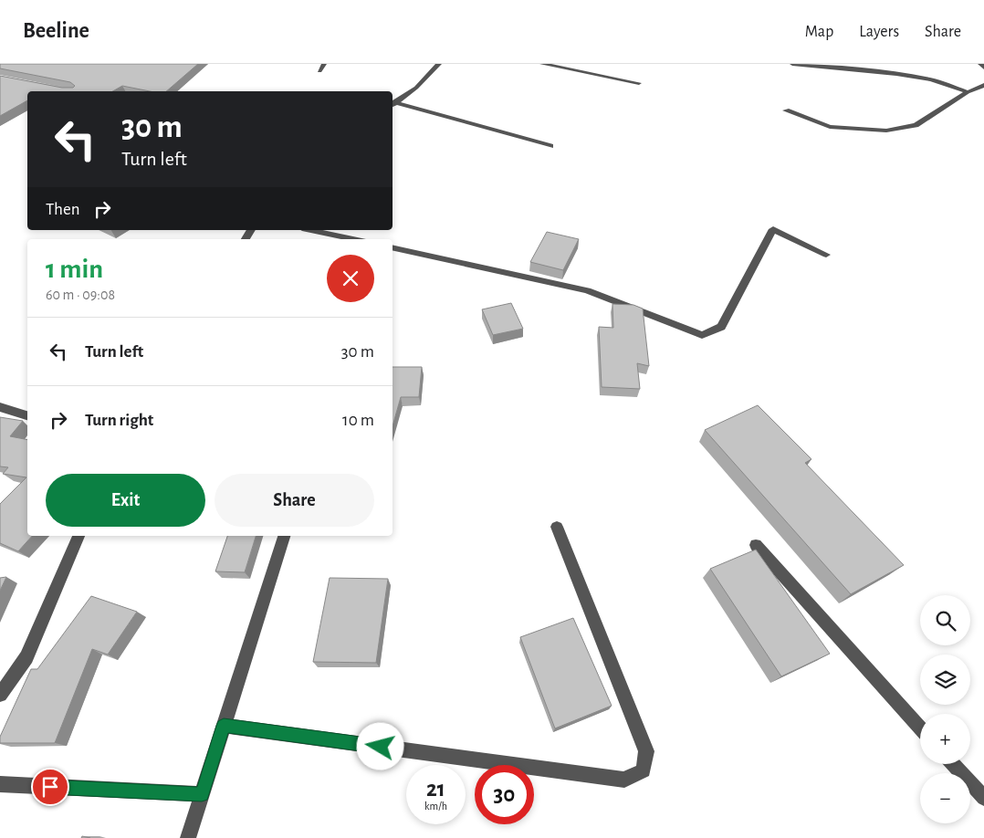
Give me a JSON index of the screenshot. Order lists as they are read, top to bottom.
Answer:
{
  "page": {
    "header": "Beeline",
    "nav": ["Map", "Layers", "Share"],
    "turn": ["30 m", "Turn left"],
    "then": "Then",
    "heading": ["1 min", "60 m · 09:08"],
    "list": [
      {
        "name": "Turn left",
        "value": "30 m"
      },
      {
        "name": "Turn right",
        "value": "10 m"
      }
    ],
    "buttons": ["Exit", "Share"],
    "map_buttons": ["+", "−"],
    "speed": "21 km/h",
    "limit": "30"
  }
}
